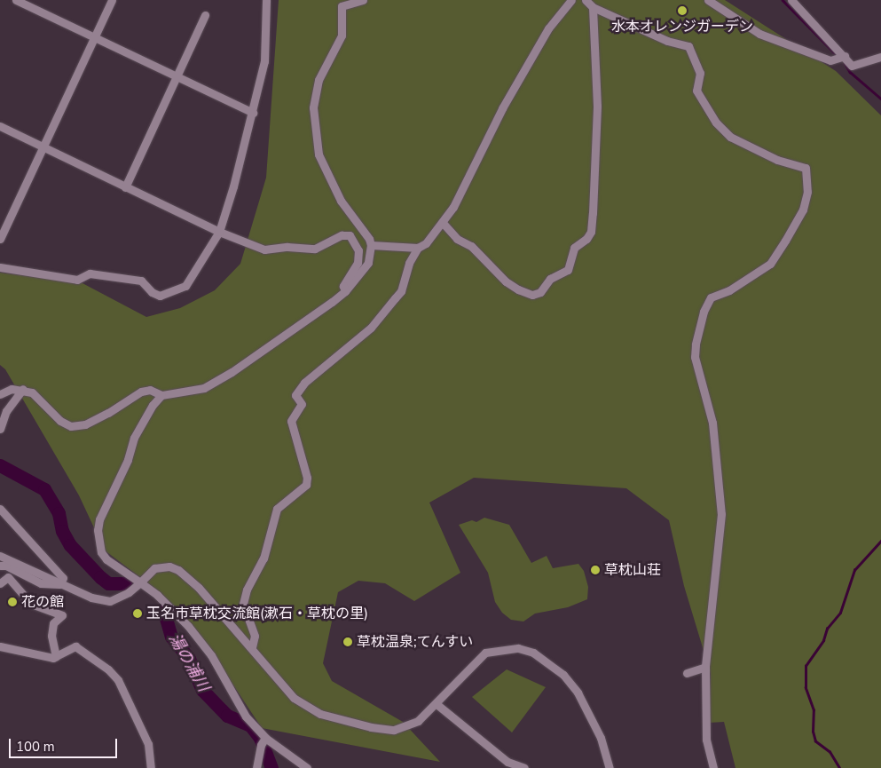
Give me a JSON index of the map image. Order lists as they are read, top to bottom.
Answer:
{
  "water": ["湯の浦川"],
  "places": [
    "水本オレンジガーデン",
    "草枕山荘",
    "花の館",
    "玉名市草枕交流館(漱石・草枕の里)",
    "草枕温泉;てんすい"
  ],
  "scale_bar": "100 m"
}
